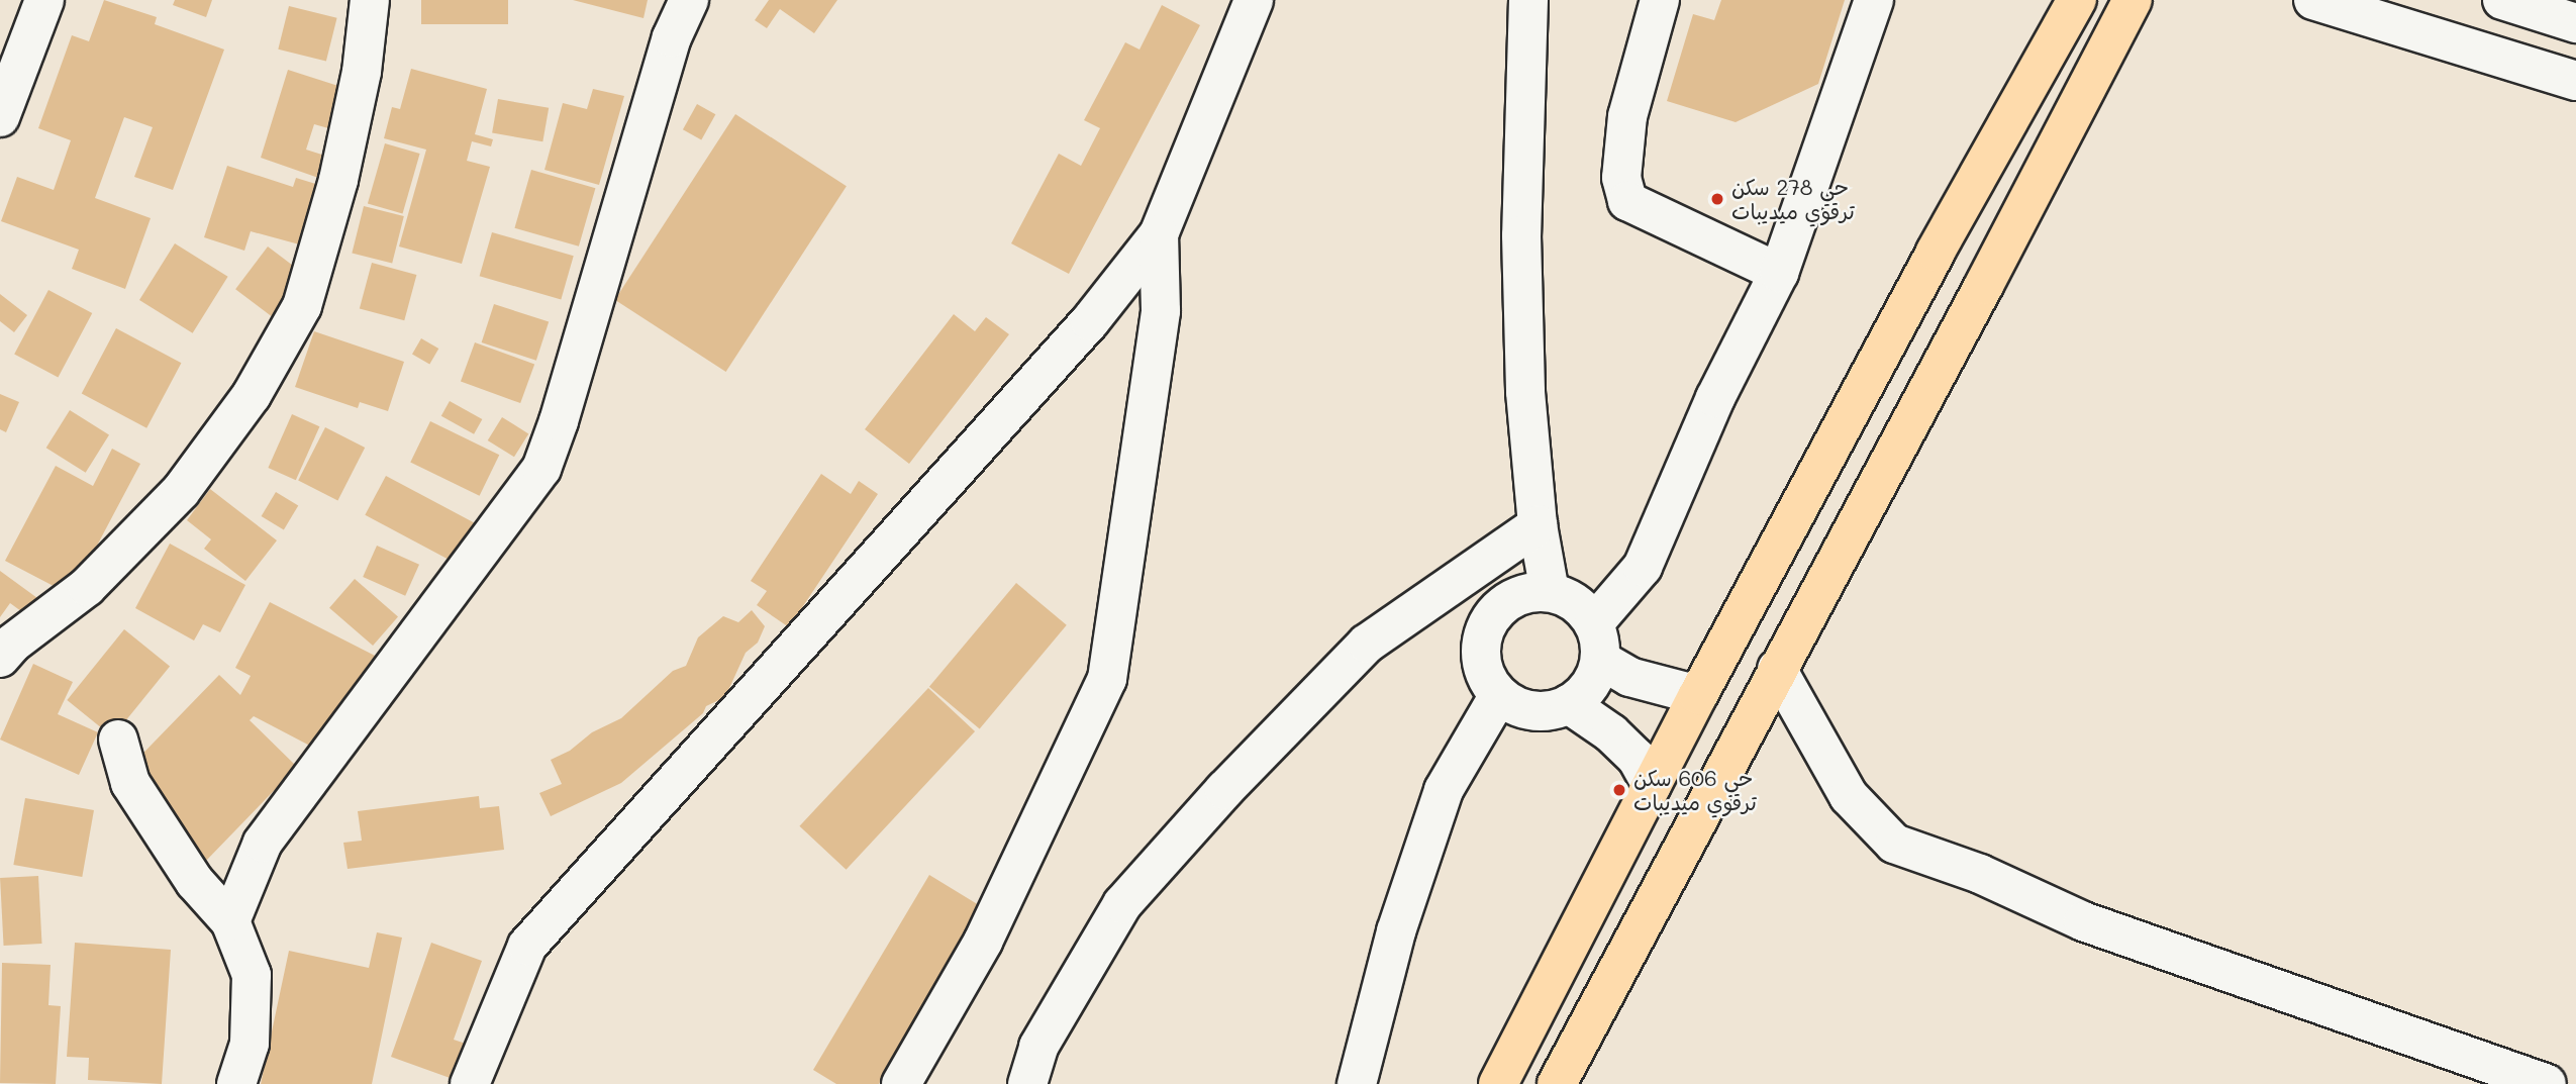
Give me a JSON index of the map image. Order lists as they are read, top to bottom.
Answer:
{
  "places": ["حي 278 سكن ترقوي ميديبات", "حي 606 سكن ترقوي ميديبات"]
}
